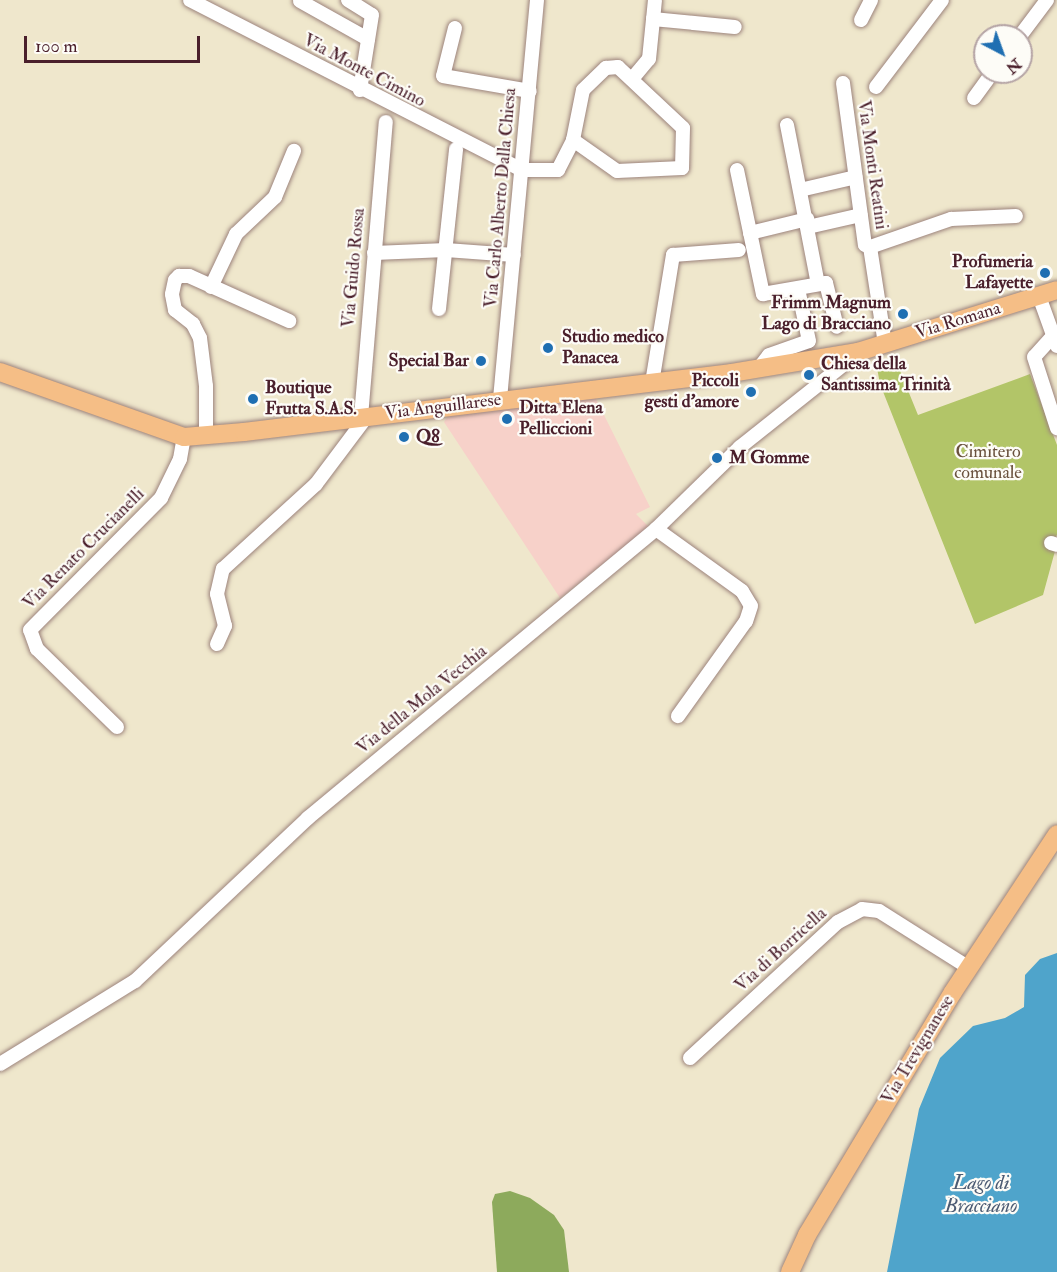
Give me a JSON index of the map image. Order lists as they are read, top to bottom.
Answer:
{
  "streets": {
    "main road": ["Via Romana", "Via Anguillarese", "Via Trevignanese"],
    "street": [
      "Via Monte Cimino",
      "Via Monti Reatini",
      "Via Carlo Alberto Dalla Chiesa",
      "Via Guido Rossa",
      "Via Renato Crucianelli",
      "Via della Mola Vecchia",
      "Via di Borricella"
    ]
  },
  "crossings": [
    ["Via Monte Cimino", "Via Carlo Alberto Dalla Chiesa"],
    ["Via Monti Reatini", "Via Romana"],
    ["Via Carlo Alberto Dalla Chiesa", "Via Anguillarese"],
    ["Via Guido Rossa", "Via Anguillarese"],
    ["Via Romana", "Via Anguillarese"],
    ["Via Romana", "Via della Mola Vecchia"],
    ["Via Anguillarese", "Via Renato Crucianelli"],
    ["Via Anguillarese", "Via della Mola Vecchia"],
    ["Via di Borricella", "Via Trevignanese"]
  ],
  "water": ["Lago di Bracciano"],
  "parks": ["Cimitero comunale"],
  "places": [
    "Profumeria Lafayette",
    "Frimm Magnum Lago di Bracciano",
    "Studio medico Panacea",
    "Special Bar",
    "Chiesa della Santissima Trinità",
    "Piccoli gesti d'amore",
    "Boutique Frutta S.A.S.",
    "Ditta Elena Pelliccioni",
    "Q8",
    "M Gomme"
  ],
  "scale_bar": "100 m",
  "north": "bottom right"
}
